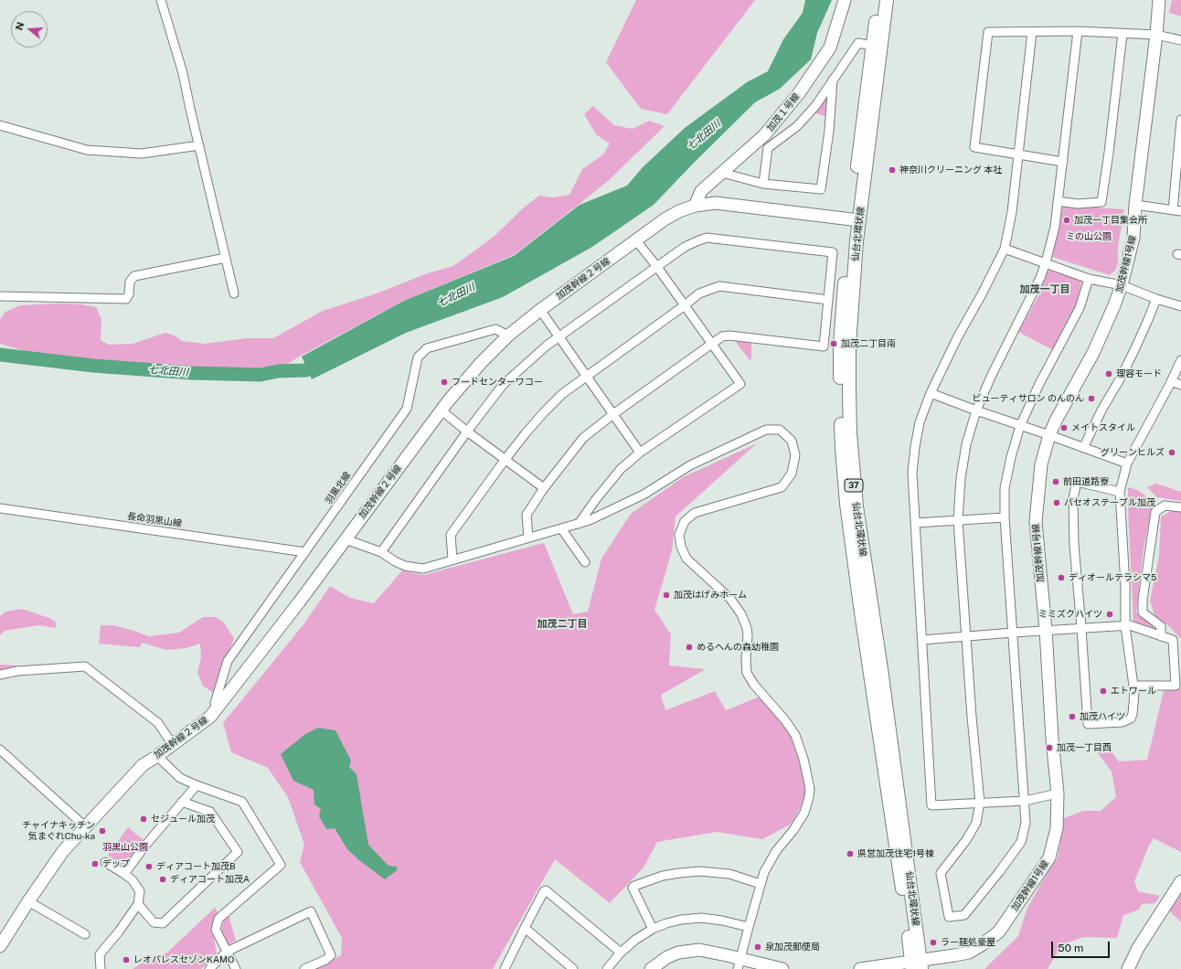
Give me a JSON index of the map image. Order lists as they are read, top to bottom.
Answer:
{
  "streets": {
    "main road": ["仙台北環状線", "37"],
    "street": [
      "加茂１号線",
      "加茂幹線1号線",
      "加茂幹線２号線",
      "羽黒北線",
      "長命羽黒山線"
    ]
  },
  "crossings": [
    ["加茂１号線", "加茂幹線２号線"],
    ["仙台北環状線", "加茂幹線1号線"],
    ["仙台北環状線", "加茂幹線２号線"],
    ["加茂幹線２号線", "羽黒北線"],
    ["羽黒北線", "長命羽黒山線"]
  ],
  "districts": ["加茂一丁目", "加茂二丁目"],
  "water": ["七北田川"],
  "parks": ["ミの山公園", "羽黒山公園"],
  "places": [
    "神奈川クリーニング 本社",
    "加茂一丁目集会所",
    "加茂二丁目南",
    "理容モード",
    "フードセンターワコー",
    "ビューティサロン のんのん",
    "メイトスタイル",
    "グリーンヒルズ",
    "前田道路寮",
    "パセオステーブル加茂",
    "ディオールテラシマ5",
    "加茂はげみホーム",
    "ミミズクハイツ",
    "めるへんの森幼稚園",
    "エトワール",
    "加茂ハイツ",
    "加茂一丁目西",
    "セジュール加茂",
    "チャイナキッチン 気まぐれChu-ka",
    "県営加茂住宅1号棟",
    "デップ",
    "ディアコート加茂B",
    "ディアコート加茂A",
    "ラー麺処豪屋",
    "泉加茂郵便局",
    "レオパレスセゾンKAMO"
  ],
  "scale_bar": "50 m",
  "north": "left"
}
